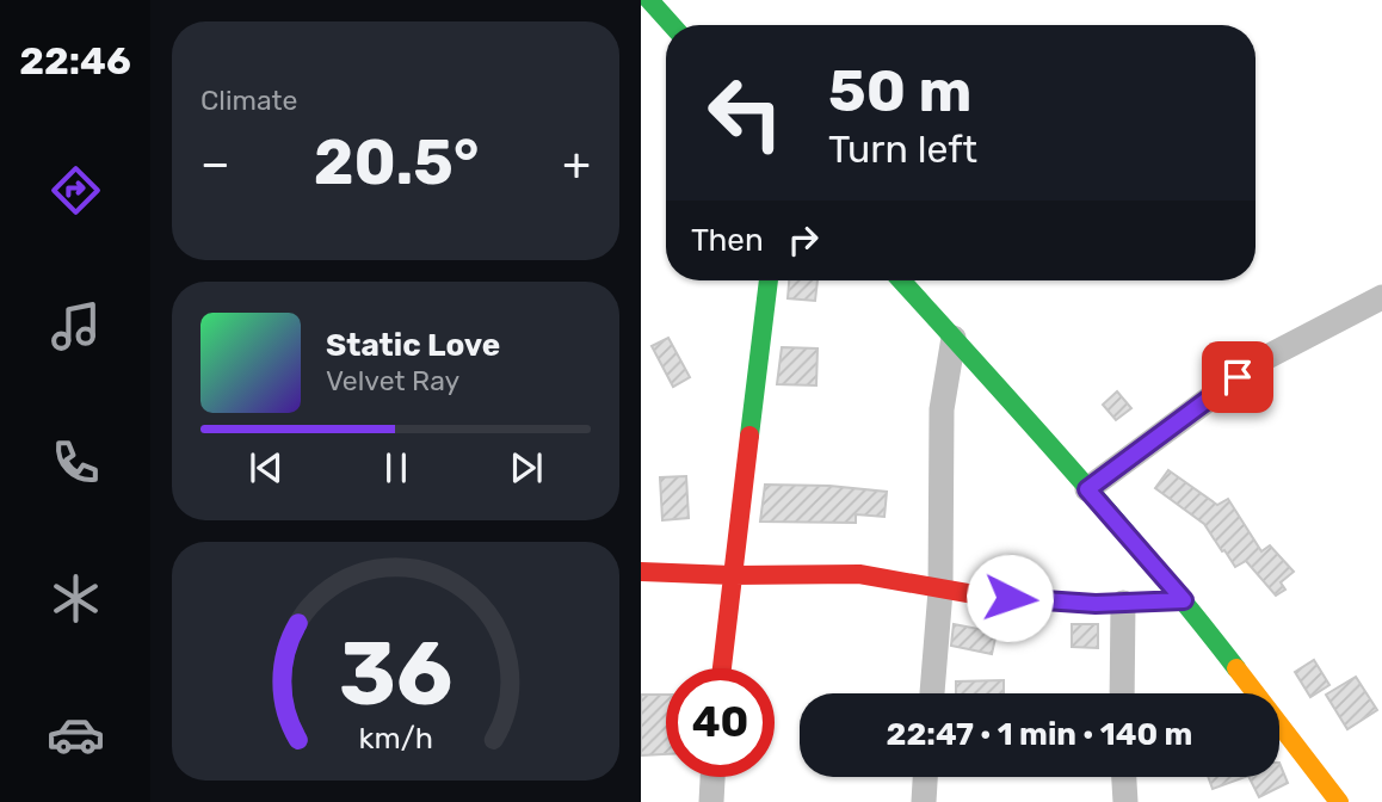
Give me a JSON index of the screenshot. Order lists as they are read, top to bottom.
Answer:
{
  "page": {
    "tabs": "22:46",
    "tile": "Climate",
    "turn": ["50 m", "Turn left"],
    "heat": ["−", "20.5°", "+"],
    "then": "Then",
    "song": ["Static Love", "Velvet Ray"],
    "limit": "40",
    "trip": "22:47 · 1 min · 140 m",
    "gauge": ["36", "km/h"]
  }
}
